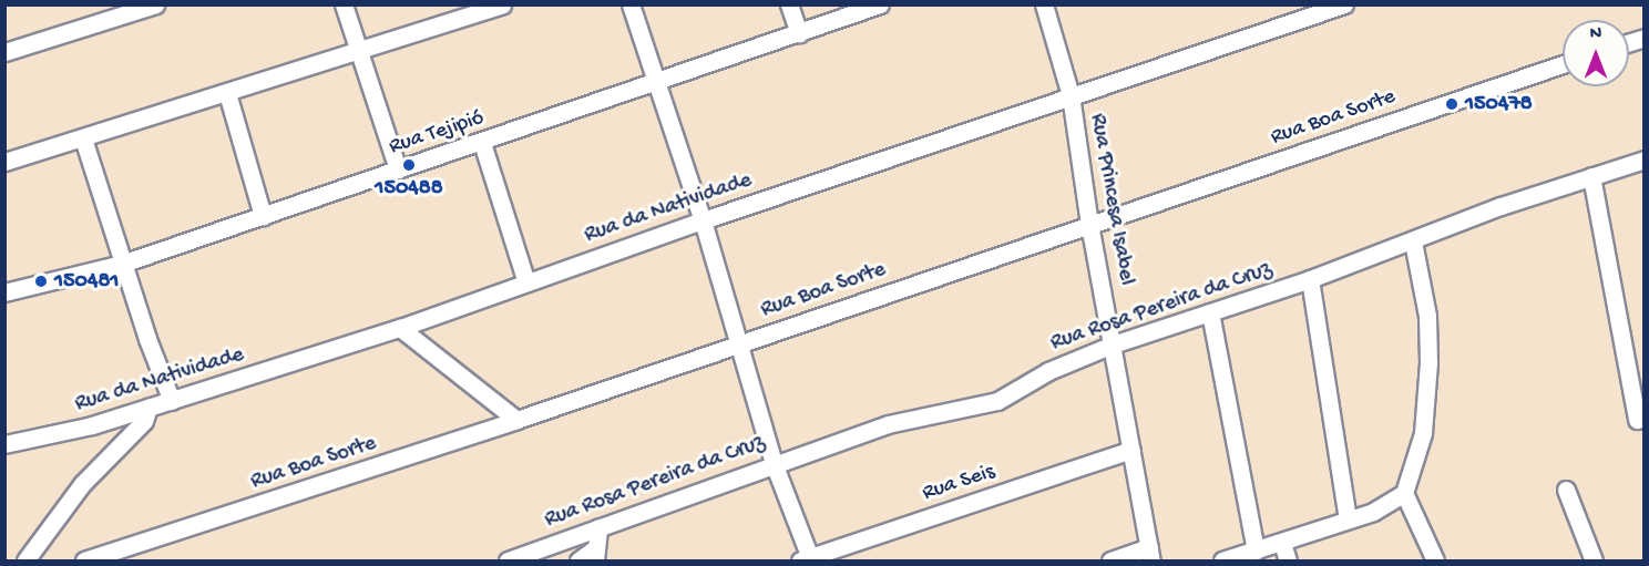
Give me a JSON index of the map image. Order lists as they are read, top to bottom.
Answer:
{
  "streets": {
    "street": [
      "Rua Boa Sorte",
      "Rua Tejipió",
      "Rua Princesa Isabel",
      "Rua da Natividade",
      "Rua Rosa Pereira da Cruz",
      "Rua Seis"
    ]
  },
  "crossings": [
    ["Rua Boa Sorte", "Rua Princesa Isabel"],
    ["Rua Princesa Isabel", "Rua da Natividade"],
    ["Rua Princesa Isabel", "Rua Rosa Pereira da Cruz"],
    ["Rua Princesa Isabel", "Rua Seis"]
  ],
  "places": ["150478", "150488", "150481"],
  "north": "top"
}
